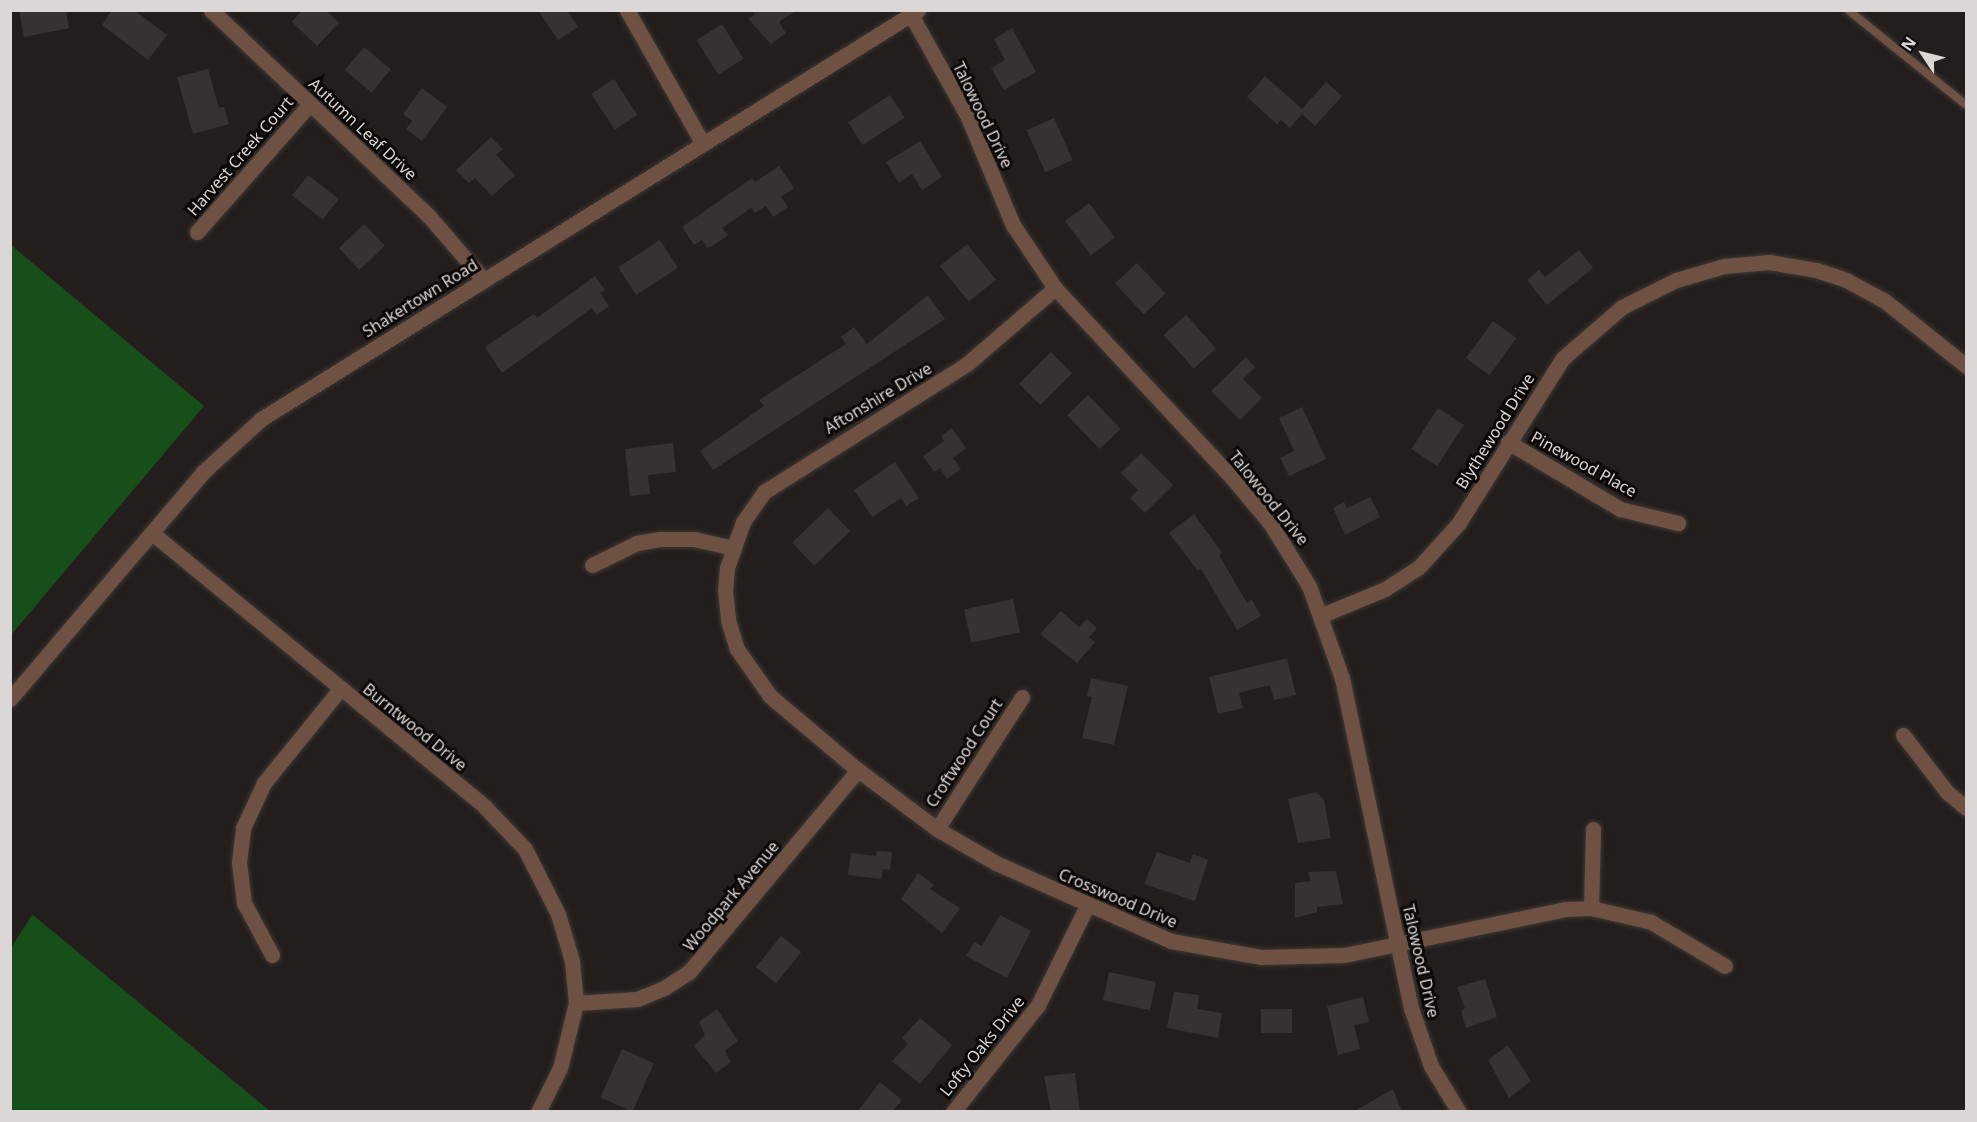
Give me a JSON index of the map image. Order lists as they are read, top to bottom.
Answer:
{
  "streets": {
    "street": [
      "Talowood Drive",
      "Autumn Leaf Drive",
      "Harvest Creek Court",
      "Shakertown Road",
      "Aftonshire Drive",
      "Blythewood Drive",
      "Pinewood Place",
      "Burntwood Drive",
      "Croftwood Court",
      "Woodpark Avenue",
      "Crosswood Drive",
      "Lofty Oaks Drive"
    ]
  },
  "crossings": [
    ["Talowood Drive", "Shakertown Road"],
    ["Talowood Drive", "Aftonshire Drive"],
    ["Talowood Drive", "Blythewood Drive"],
    ["Talowood Drive", "Crosswood Drive"],
    ["Autumn Leaf Drive", "Harvest Creek Court"],
    ["Autumn Leaf Drive", "Shakertown Road"],
    ["Shakertown Road", "Burntwood Drive"],
    ["Aftonshire Drive", "Crosswood Drive"],
    ["Blythewood Drive", "Pinewood Place"],
    ["Burntwood Drive", "Woodpark Avenue"],
    ["Croftwood Court", "Crosswood Drive"],
    ["Woodpark Avenue", "Crosswood Drive"],
    ["Crosswood Drive", "Lofty Oaks Drive"]
  ],
  "north": "top left"
}
